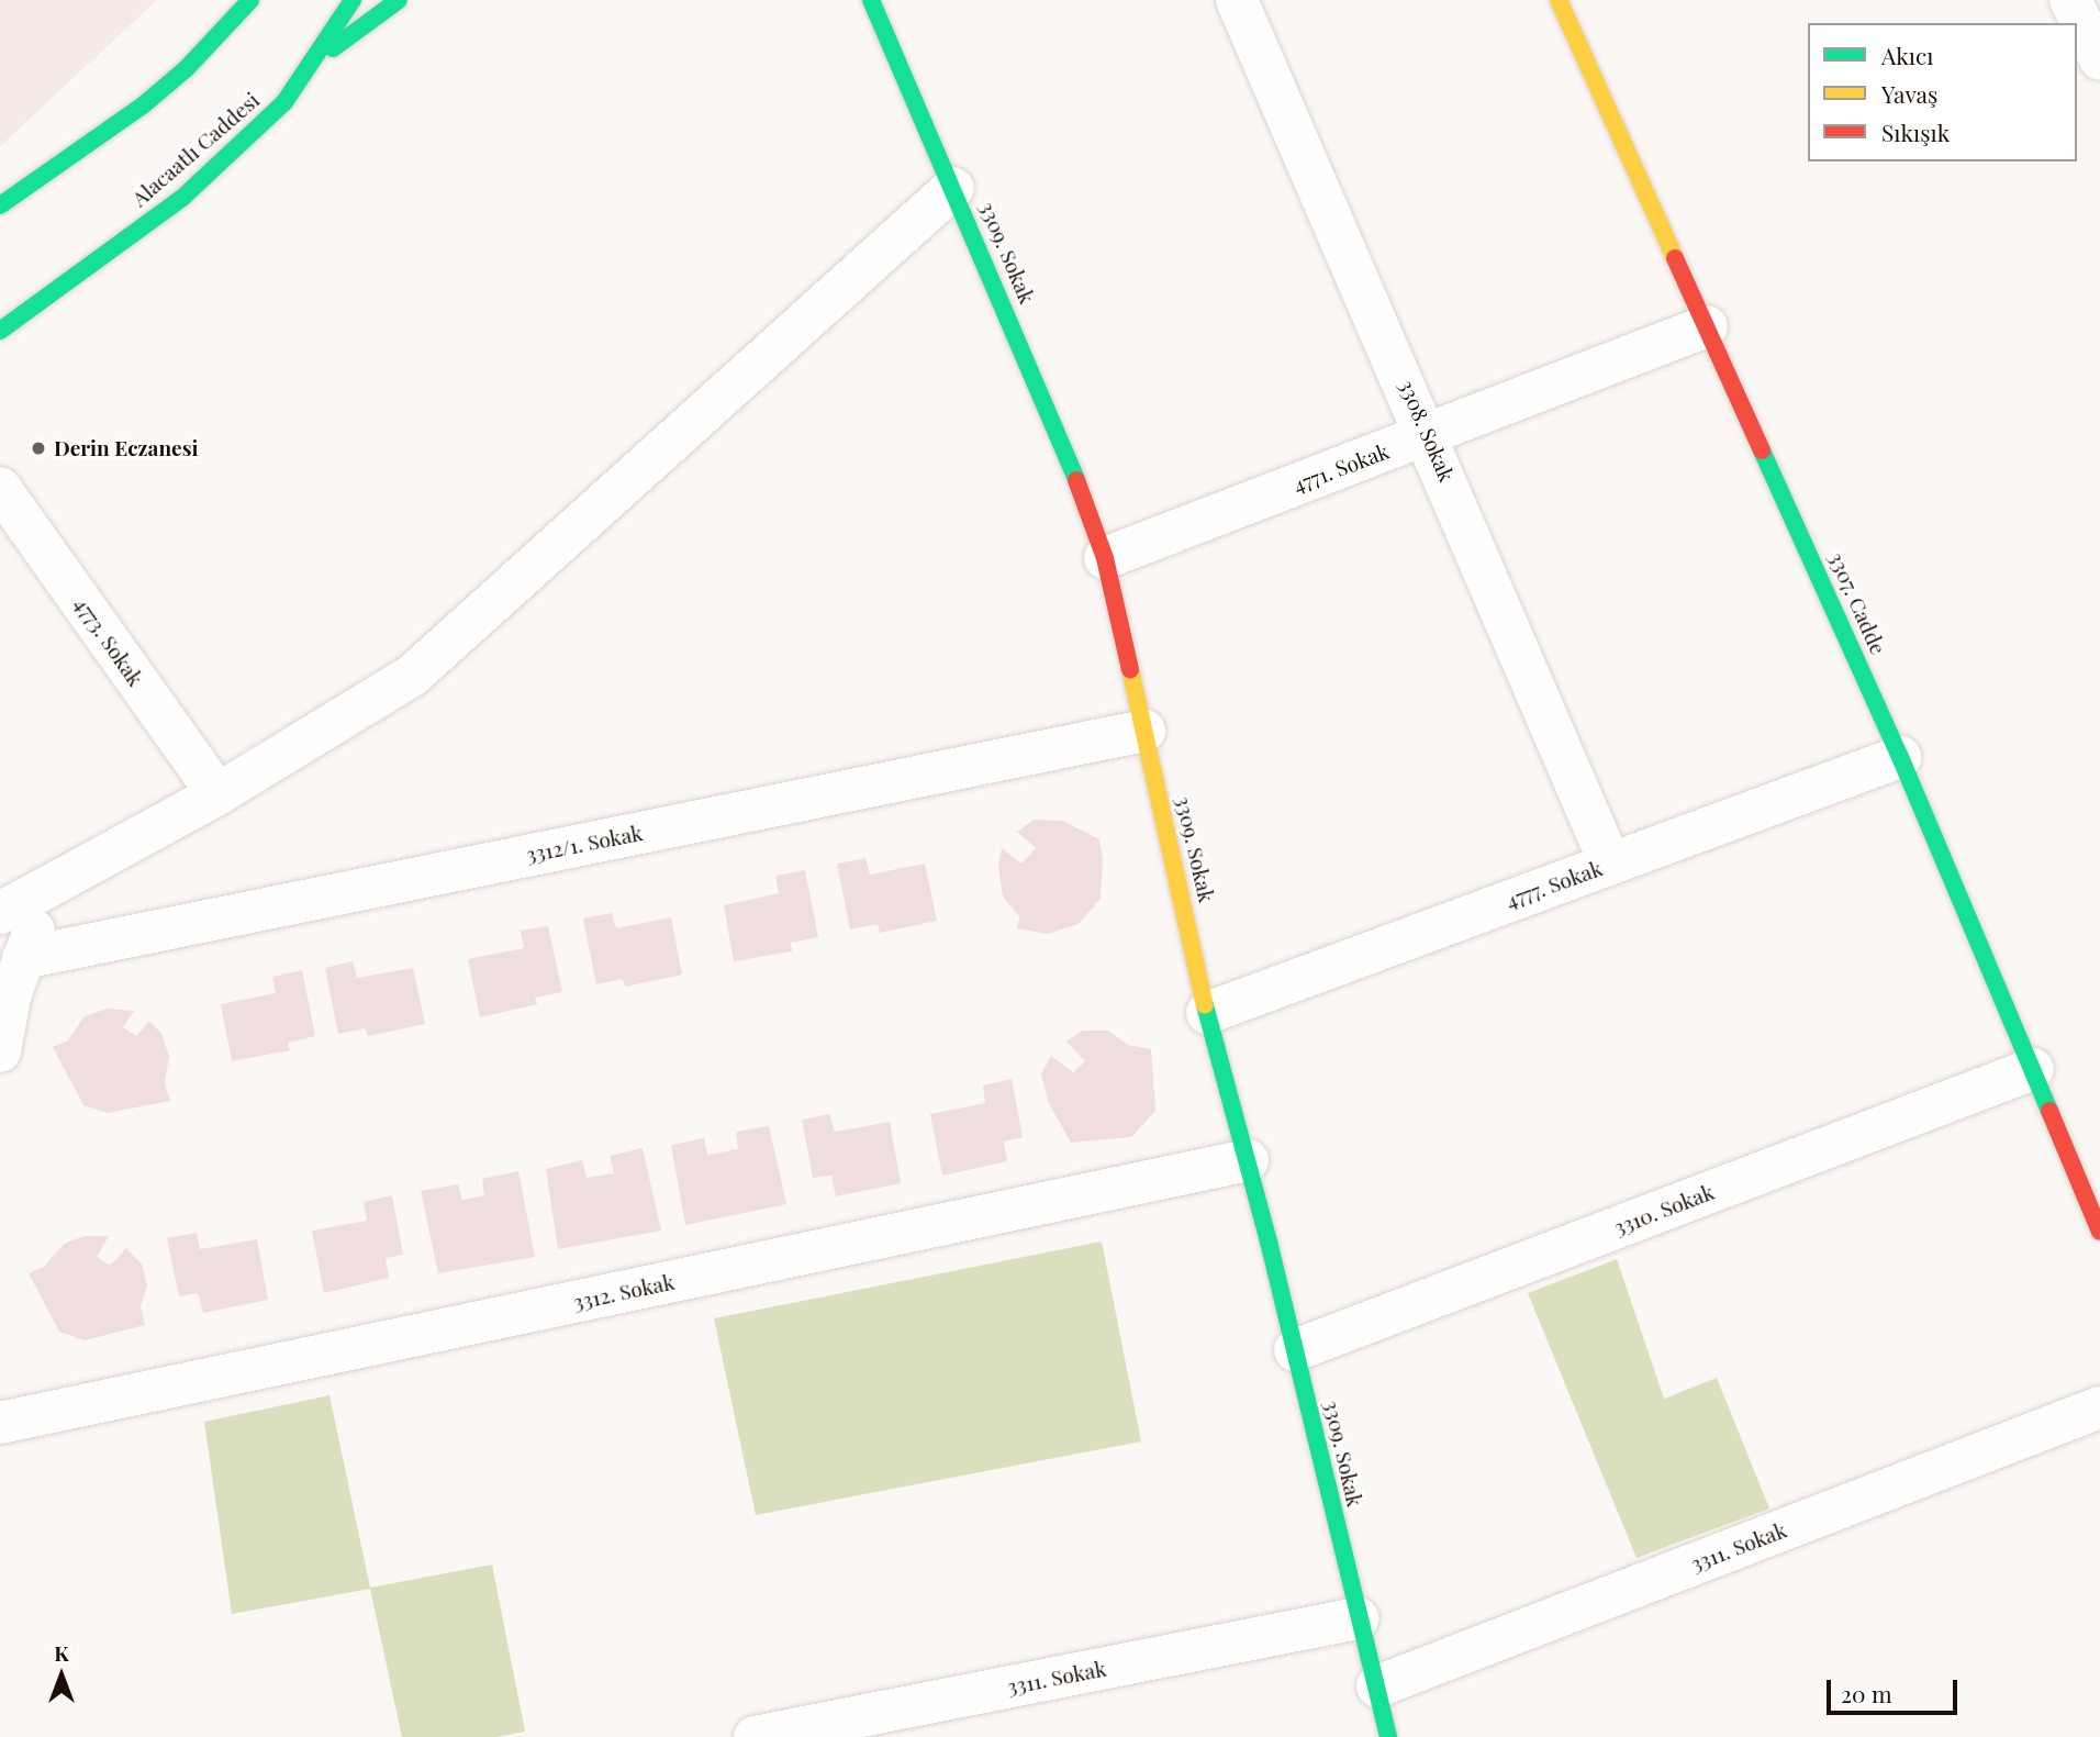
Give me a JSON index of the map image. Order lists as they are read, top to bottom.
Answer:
{
  "streets": {
    "street": [
      "Alacaatlı Caddesi",
      "3309. Sokak",
      "3308. Sokak",
      "4771. Sokak",
      "3307. Cadde",
      "4773. Sokak",
      "3312/1. Sokak",
      "4777. Sokak",
      "3310. Sokak",
      "3312. Sokak",
      "3311. Sokak"
    ]
  },
  "crossings": [
    ["3309. Sokak", "4771. Sokak"],
    ["3309. Sokak", "3312/1. Sokak"],
    ["3309. Sokak", "4777. Sokak"],
    ["3309. Sokak", "3310. Sokak"],
    ["3309. Sokak", "3312. Sokak"],
    ["3309. Sokak", "3311. Sokak"],
    ["3308. Sokak", "4771. Sokak"],
    ["3308. Sokak", "4777. Sokak"],
    ["4771. Sokak", "3307. Cadde"],
    ["3307. Cadde", "4777. Sokak"],
    ["3307. Cadde", "3310. Sokak"]
  ],
  "places": ["Derin Eczanesi"],
  "legend": ["Akıcı", "Yavaş", "Sıkışık"],
  "scale_bar": "20 m",
  "north": "top"
}
